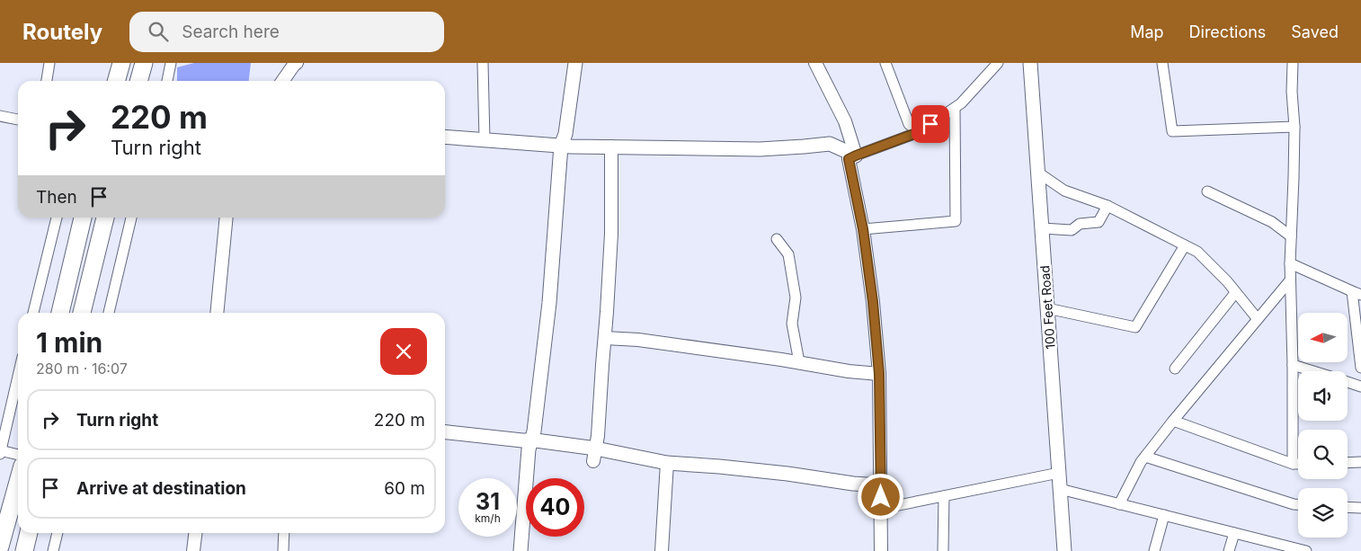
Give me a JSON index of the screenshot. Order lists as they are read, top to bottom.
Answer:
{
  "streets": {
    "main road": ["100 Feet Road"]
  },
  "north": "left",
  "page": {
    "header": "Routely",
    "search": "Search here",
    "nav": ["Map", "Directions", "Saved"],
    "turn": ["220 m", "Turn right"],
    "then": "Then",
    "heading": ["1 min", "280 m · 16:07"],
    "list": [
      {
        "name": "Turn right",
        "value": "220 m"
      },
      {
        "name": "Arrive at destination",
        "value": "60 m"
      }
    ],
    "speed": "31 km/h",
    "limit": "40"
  }
}
